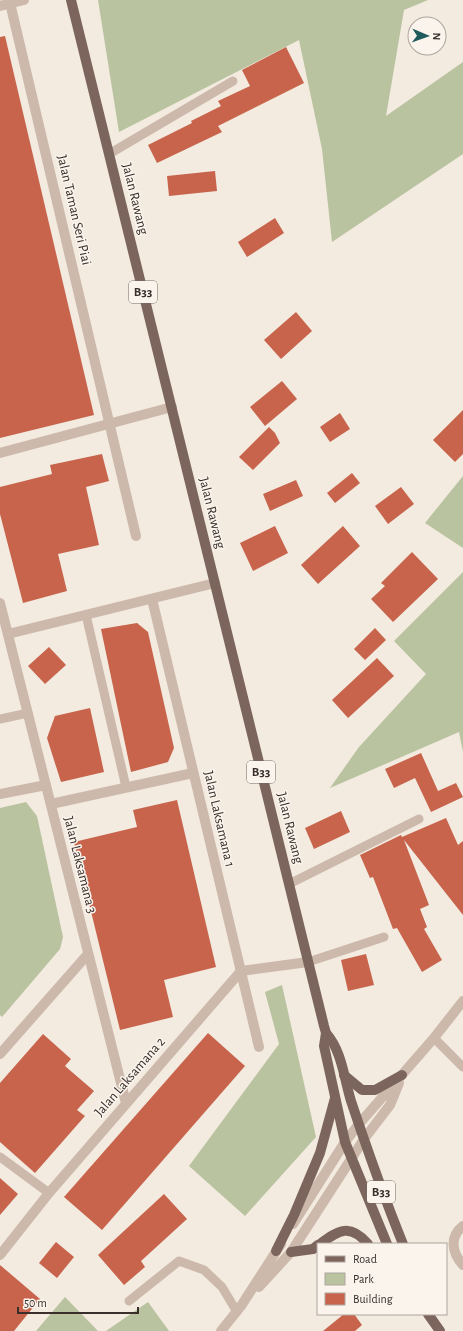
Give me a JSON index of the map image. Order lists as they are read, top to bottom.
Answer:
{
  "streets": {
    "main road": ["Jalan Rawang", "B33"],
    "street": [
      "Jalan Taman Seri Piai",
      "Jalan Laksamana 1",
      "Jalan Laksamana 3",
      "Jalan Laksamana 2"
    ]
  },
  "crossings": [
    ["Jalan Laksamana 1", "Jalan Laksamana 2"],
    ["Jalan Laksamana 3", "Jalan Laksamana 2"]
  ],
  "legend": ["Road", "Park", "Building"],
  "scale_bar": "50 m",
  "north": "right"
}
